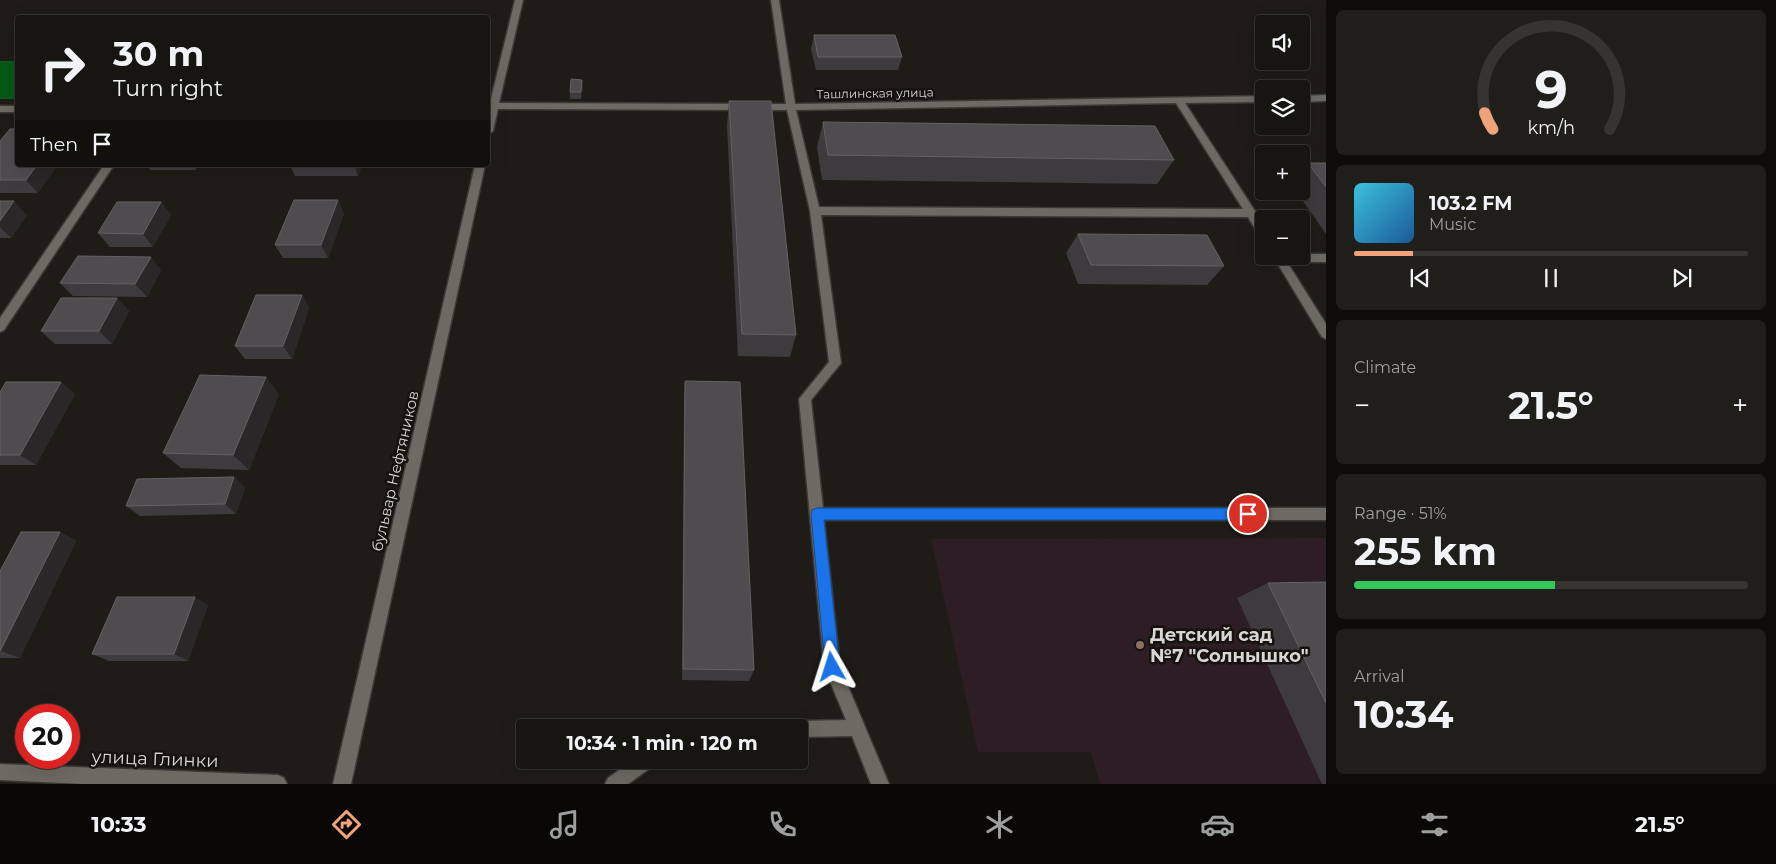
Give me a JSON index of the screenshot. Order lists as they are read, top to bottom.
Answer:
{
  "streets": {
    "street": ["Ташлинская улица", "бульвар Нефтяников", "улица Глинки"]
  },
  "places": ["Детский сад №7 \"Солнышко\""],
  "page": {
    "map_buttons": ["+", "−"],
    "turn": ["30 m", "Turn right"],
    "then": "Then",
    "song": ["103.2 FM", "Music"],
    "tile": [
      "Climate",
      ["Range · 51%", "255 km"],
      ["Arrival", "10:34"]
    ],
    "heat": ["−", "21.5°", "+"],
    "limit": "20",
    "trip": "10:34 · 1 min · 120 m",
    "tabs": ["10:33", "21.5°"],
    "gauge": ["9", "km/h"]
  }
}
